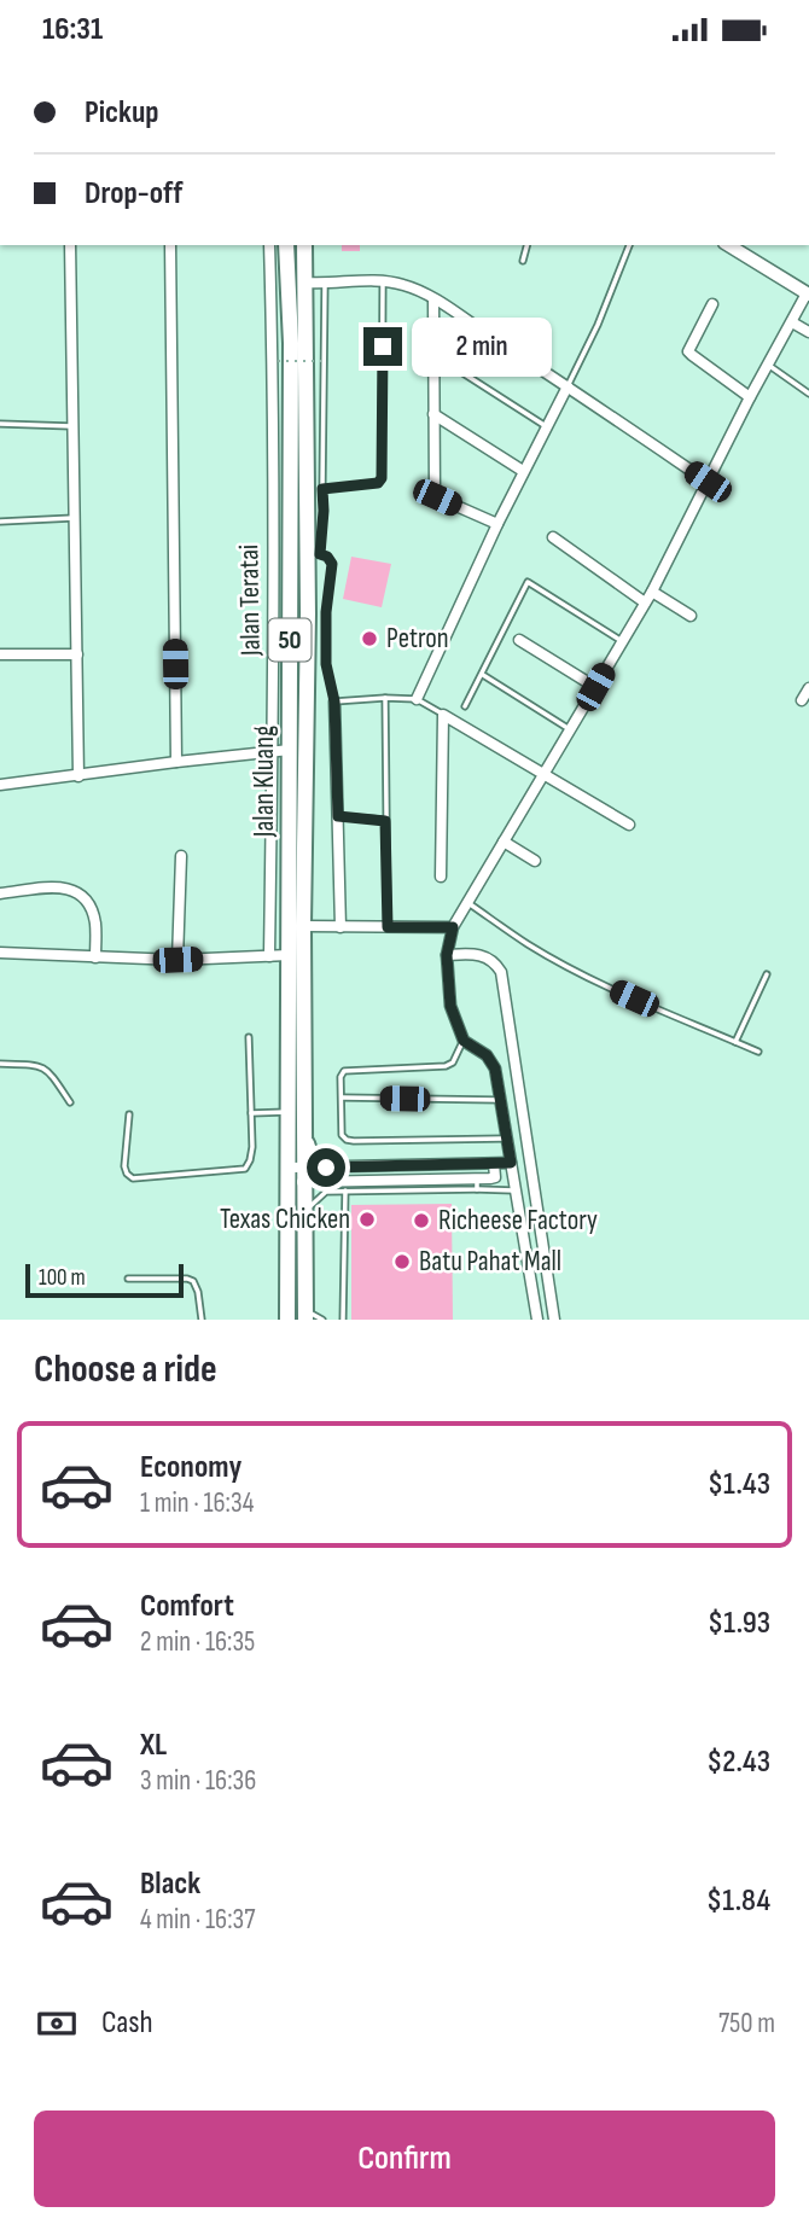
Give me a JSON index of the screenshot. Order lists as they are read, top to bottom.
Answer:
{
  "streets": {
    "highway": ["50", "Jalan Kluang"],
    "street": ["Jalan Teratai"]
  },
  "crossings": [
    ["Jalan Teratai", "Jalan Kluang"]
  ],
  "places": [
    "Petron",
    "Texas Chicken",
    "Richeese Factory",
    "Batu Pahat Mall"
  ],
  "scale_bar": "100 m",
  "page": {
    "status": "16:31",
    "banner": ["Pickup", "Drop-off"],
    "bubble": "2 min",
    "scale": "100 m",
    "heading": "Choose a ride",
    "list": [
      {
        "name": "Economy",
        "note": "1 min · 16:34",
        "value": "$1.43"
      },
      {
        "name": "Comfort",
        "note": "2 min · 16:35",
        "value": "$1.93"
      },
      {
        "name": "XL",
        "note": "3 min · 16:36",
        "value": "$2.43"
      },
      {
        "name": "Black",
        "note": "4 min · 16:37",
        "value": "$1.84"
      }
    ],
    "pay": ["Cash", "750 m"],
    "buttons": "Confirm"
  }
}
